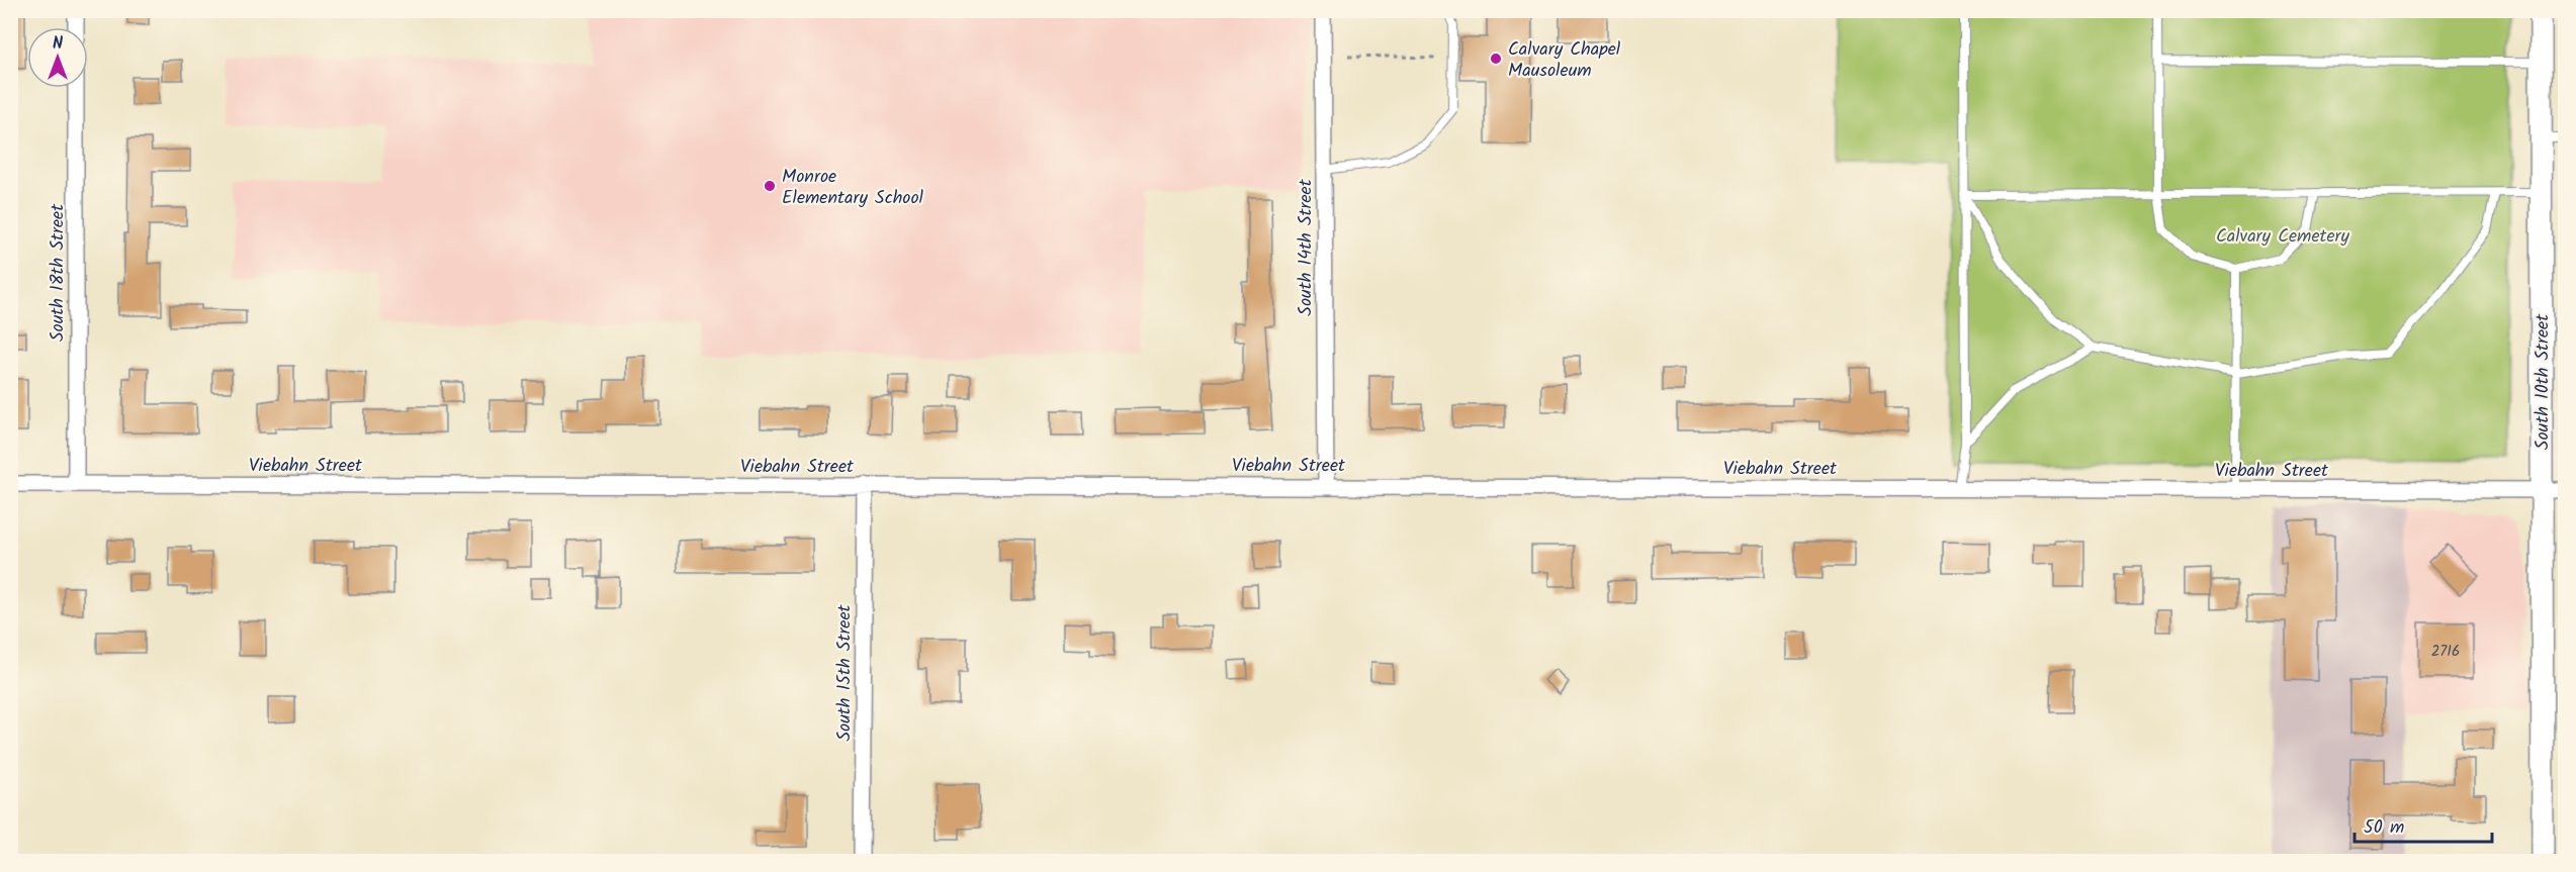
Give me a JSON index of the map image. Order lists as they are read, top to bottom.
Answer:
{
  "streets": {
    "street": [
      "South 14th Street",
      "South 18th Street",
      "South 10th Street",
      "Viebahn Street",
      "South 15th Street"
    ]
  },
  "crossings": [
    ["South 14th Street", "Viebahn Street"],
    ["South 18th Street", "Viebahn Street"],
    ["South 10th Street", "Viebahn Street"],
    ["Viebahn Street", "South 15th Street"]
  ],
  "parks": ["Calvary Cemetery"],
  "places": ["Calvary Chapel Mausoleum", "Monroe Elementary School"],
  "house_numbers": ["2716"],
  "scale_bar": "50 m",
  "north": "top"
}
